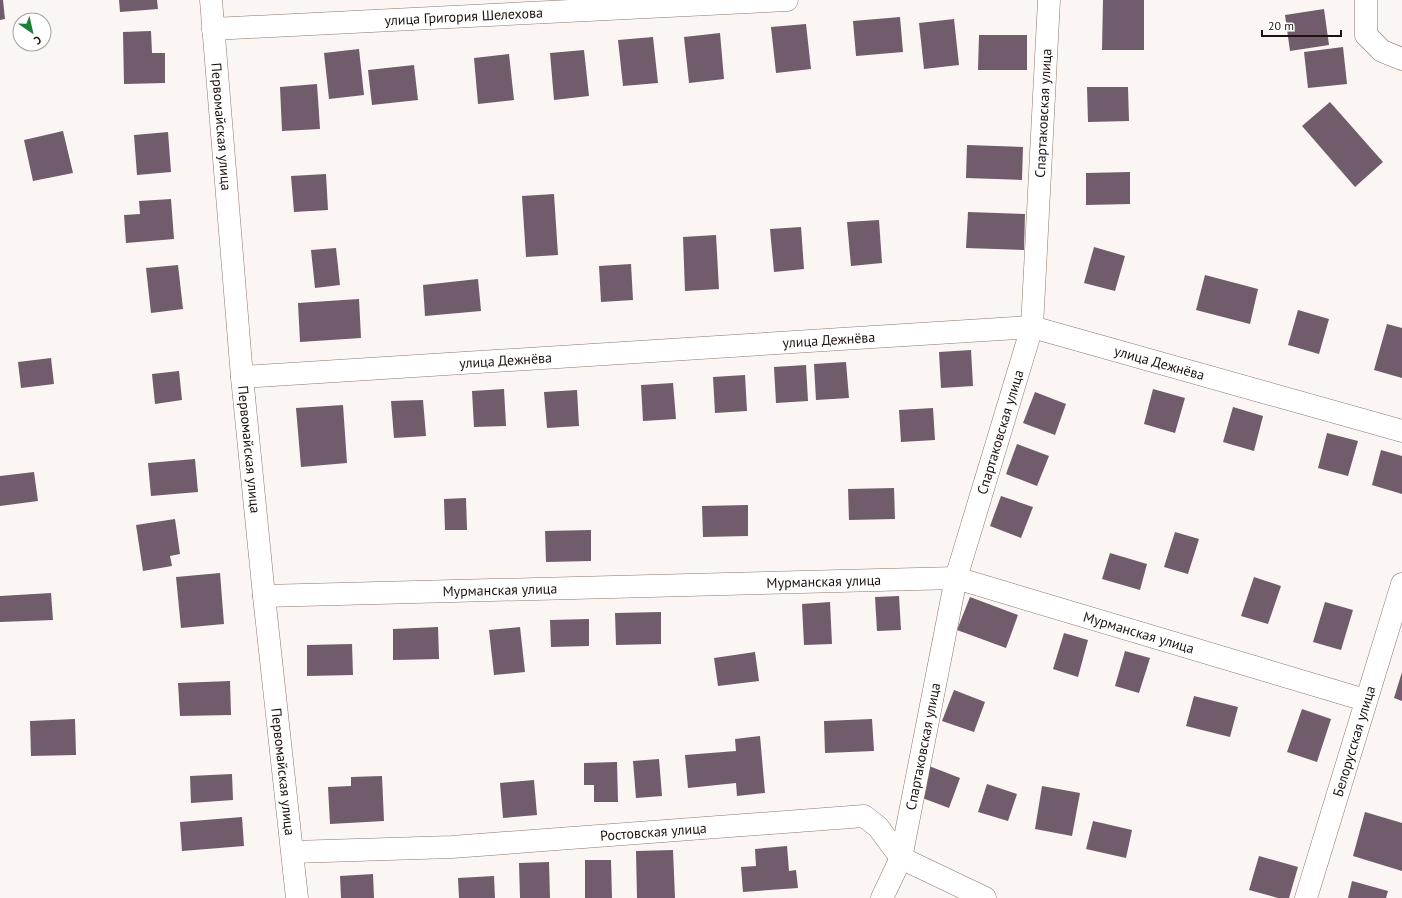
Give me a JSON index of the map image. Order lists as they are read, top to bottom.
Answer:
{
  "streets": {
    "street": [
      "улица Григория Шелехова",
      "Спартаковская улица",
      "Первомайская улица",
      "улица Дежнёва",
      "Мурманская улица",
      "Белорусская улица",
      "Ростовская улица"
    ]
  },
  "crossings": [
    ["улица Григория Шелехова", "Первомайская улица"],
    ["Спартаковская улица", "улица Дежнёва"],
    ["Спартаковская улица", "Мурманская улица"],
    ["Спартаковская улица", "Ростовская улица"],
    ["Первомайская улица", "улица Дежнёва"],
    ["Первомайская улица", "Мурманская улица"],
    ["Первомайская улица", "Ростовская улица"],
    ["Мурманская улица", "Белорусская улица"]
  ],
  "scale_bar": "20 m",
  "north": "bottom right"
}
